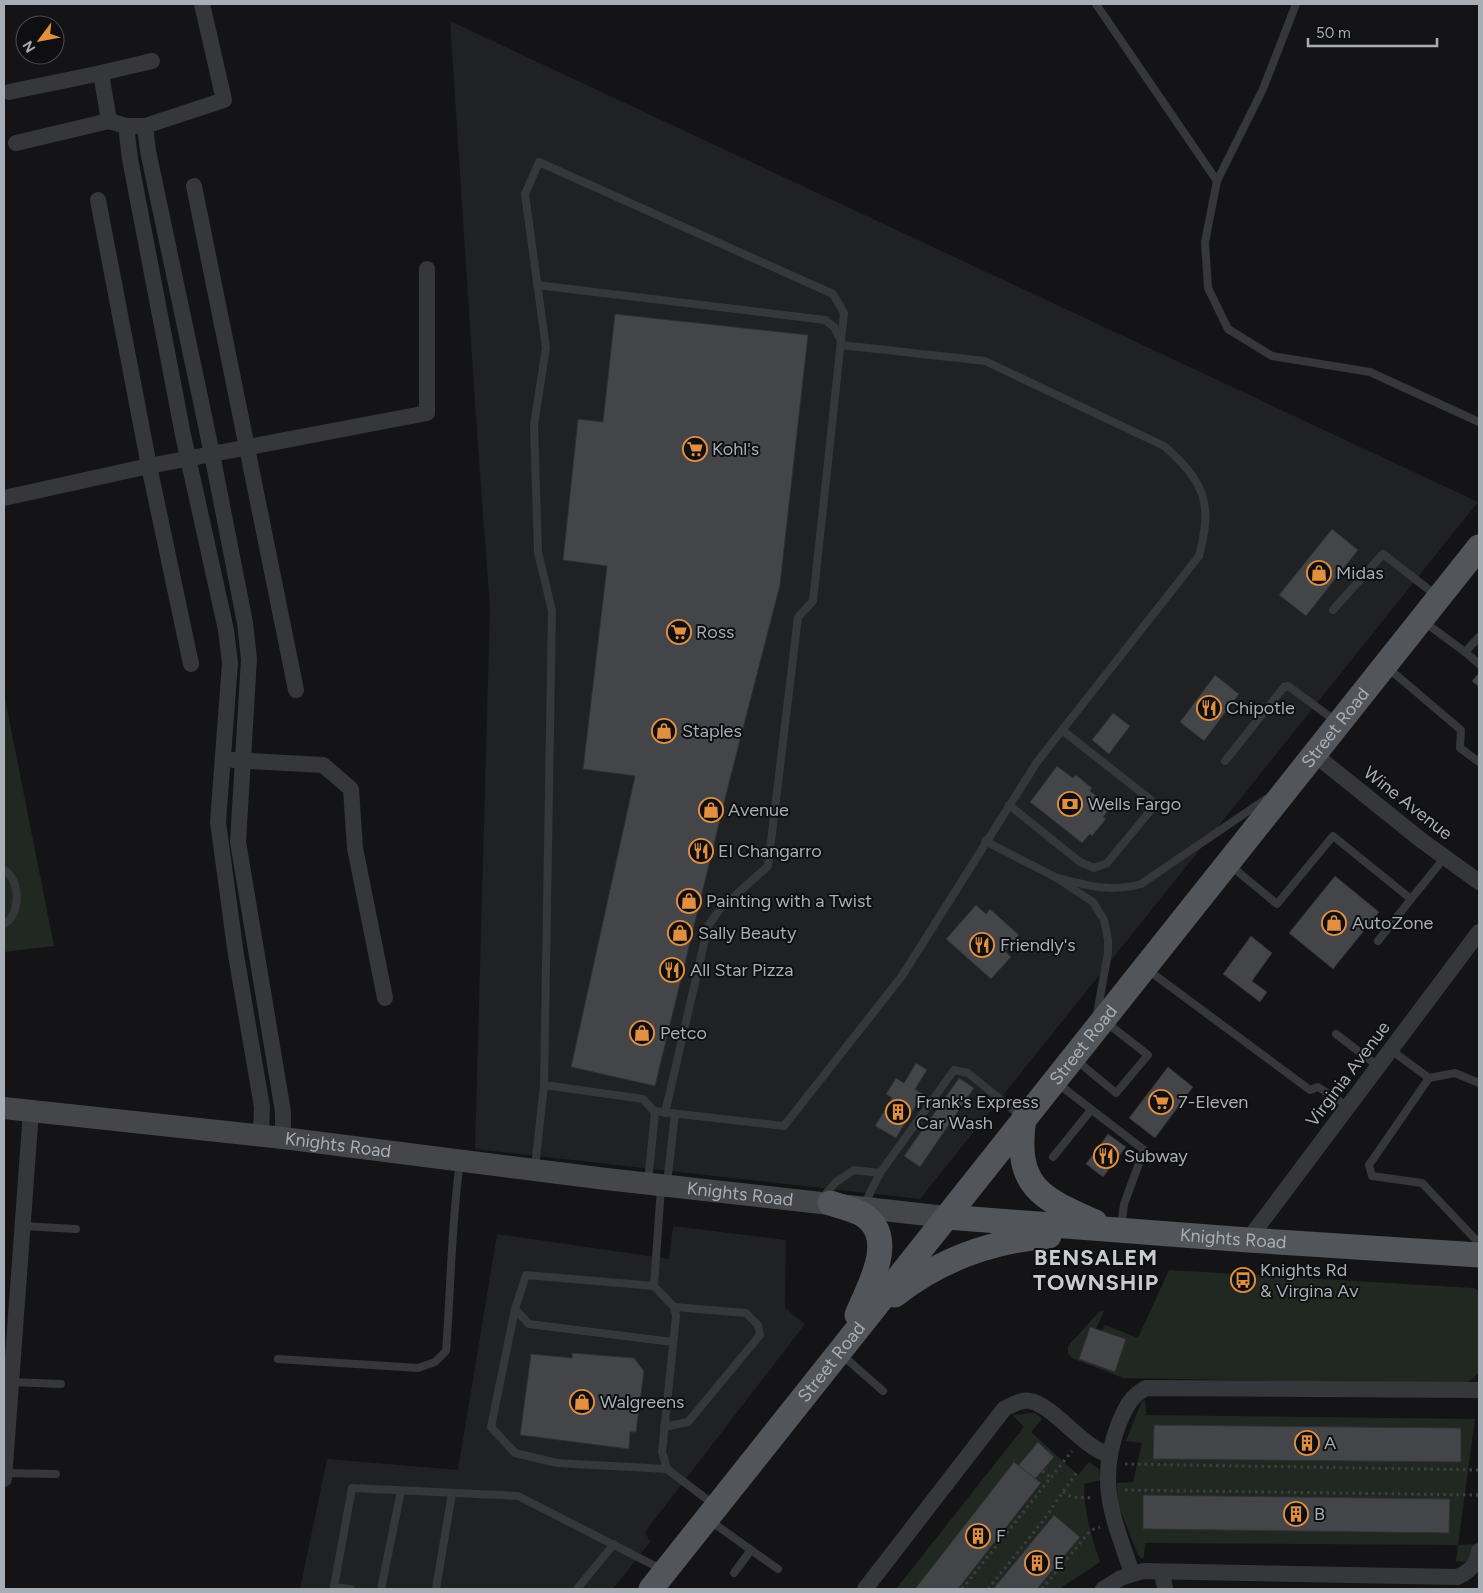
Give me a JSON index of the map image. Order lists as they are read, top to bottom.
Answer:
{
  "streets": {
    "main road": ["Street Road", "Knights Road"],
    "street": ["Wine Avenue", "Virginia Avenue"]
  },
  "crossings": [
    ["Street Road", "Wine Avenue"],
    ["Street Road", "Knights Road"],
    ["Virginia Avenue", "Knights Road"]
  ],
  "districts": ["BENSALEM TOWNSHIP"],
  "places": {
    "supermarket": ["Kohl's", "Ross", "7-Eleven"],
    "shop": [
      "Midas",
      "Staples",
      "Avenue",
      "Painting with a Twist",
      "AutoZone",
      "Sally Beauty",
      "Petco",
      "Walgreens"
    ],
    "restaurant": [
      "Chipotle",
      "El Changarro",
      "Friendly's",
      "All Star Pizza",
      "Subway"
    ],
    "bank": ["Wells Fargo"],
    "building": [
      "Frank's Express Car Wash",
      "A",
      "B",
      "F",
      "E"
    ],
    "bus stop": ["Knights Rd & Virgina Av"]
  },
  "scale_bar": "50 m",
  "north": "bottom left"
}
